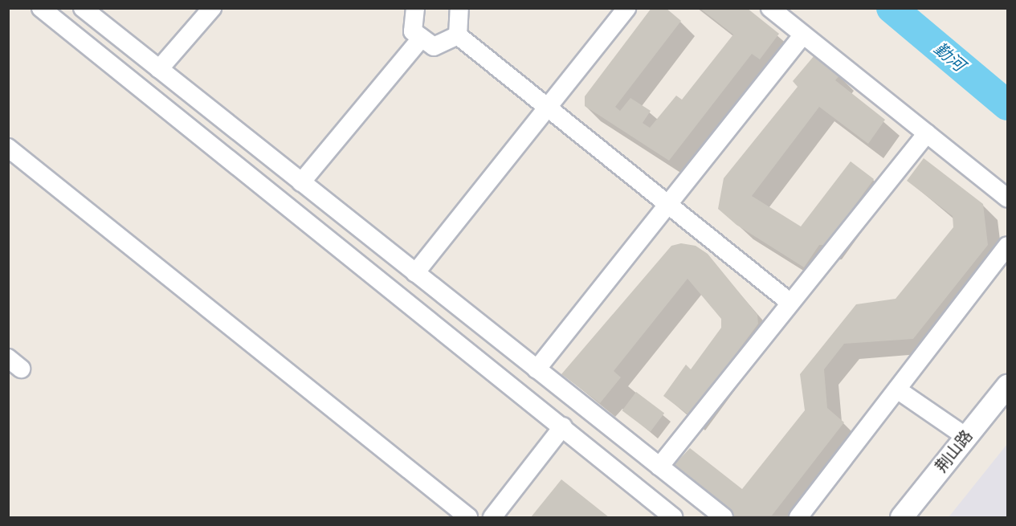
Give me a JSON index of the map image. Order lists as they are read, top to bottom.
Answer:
{
  "streets": {
    "street": ["荆山路"]
  },
  "water": ["勤河"]
}
